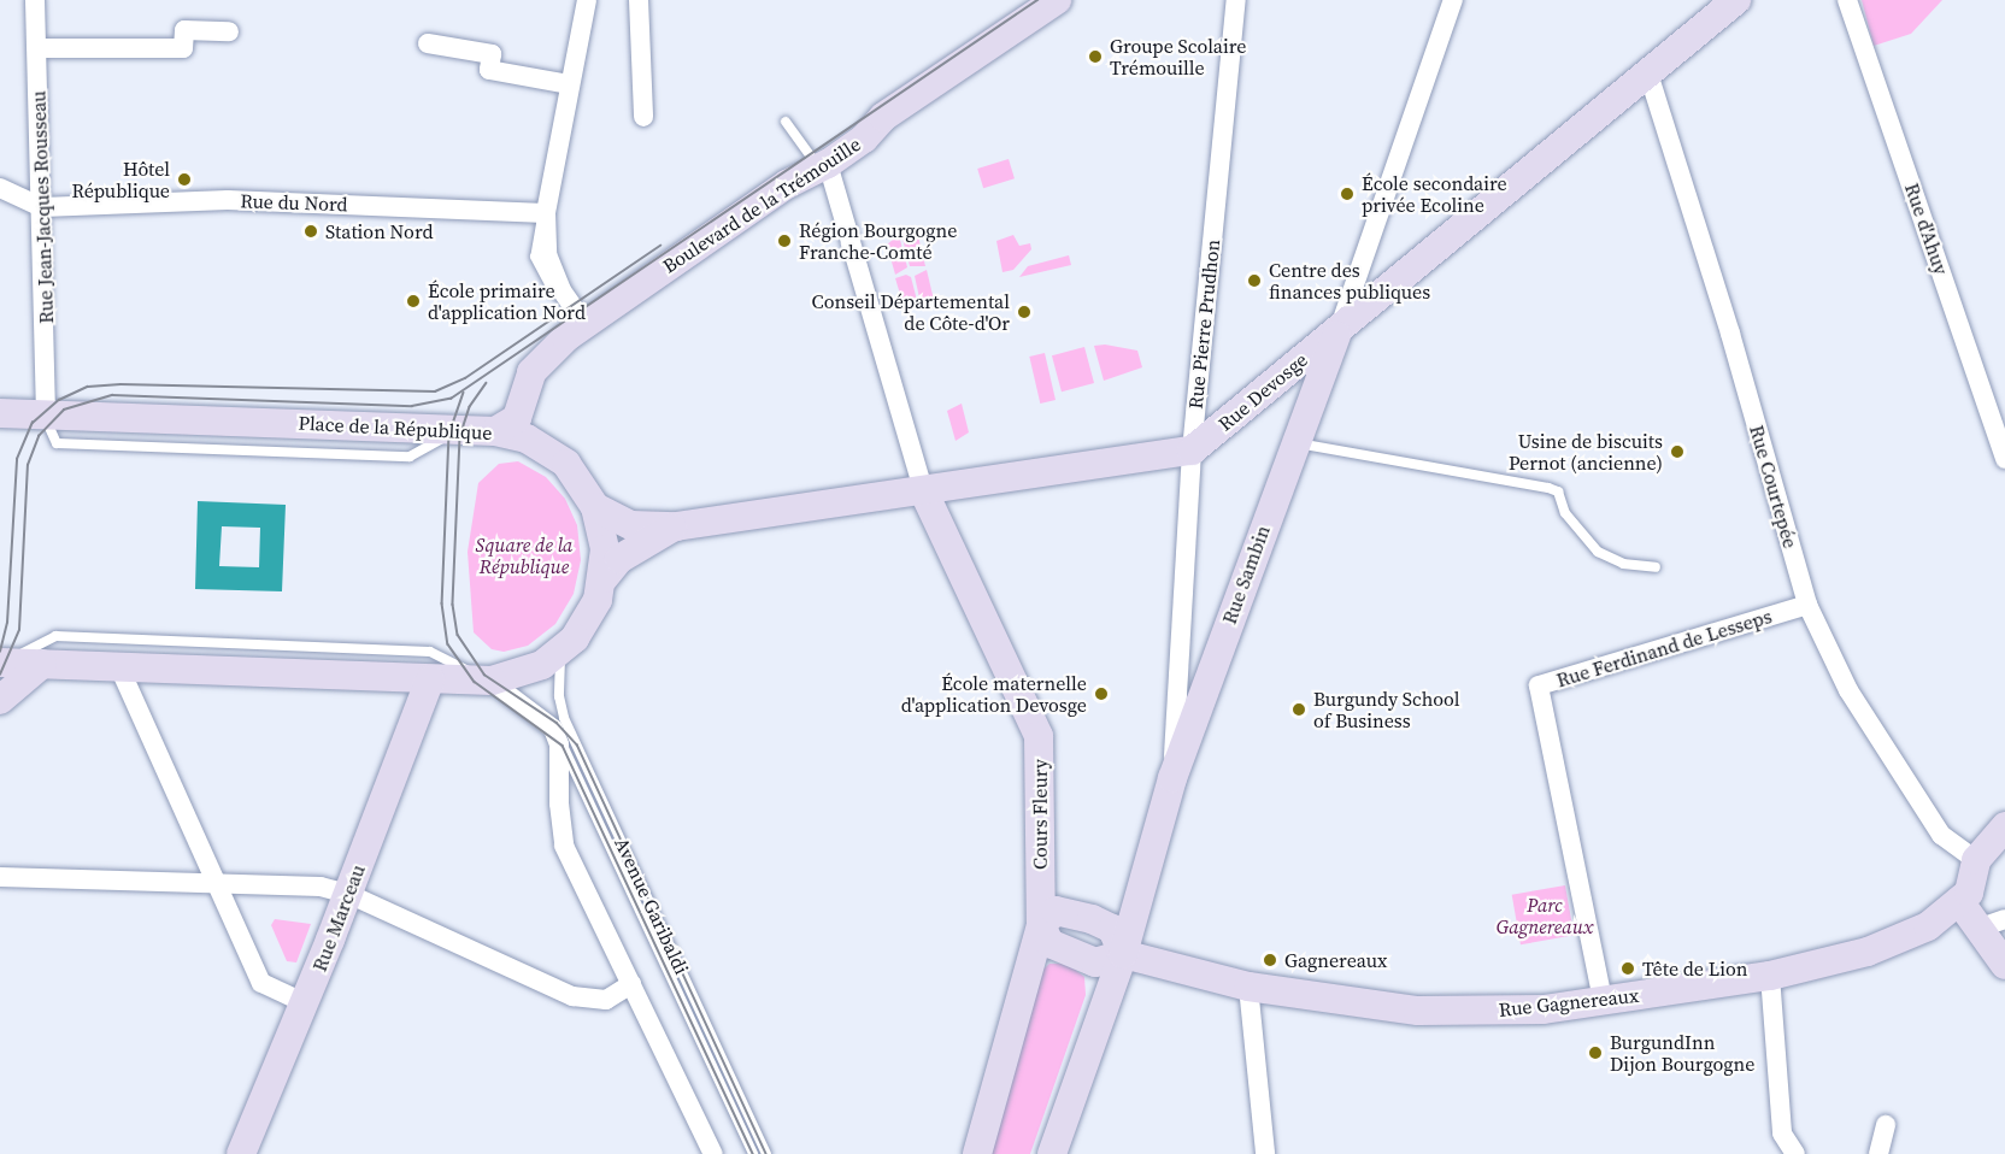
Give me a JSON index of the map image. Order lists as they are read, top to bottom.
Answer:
{
  "streets": {
    "main road": [
      "Boulevard de la Trémouille",
      "Rue Devosge",
      "Place de la République",
      "Rue Sambin",
      "Cours Fleury",
      "Rue Marceau",
      "Rue Gagnereaux"
    ],
    "street": [
      "Rue du Nord",
      "Rue Jean-Jacques Rousseau",
      "Rue d'Ahuy",
      "Rue Pierre Prudhon",
      "Rue Courtepée",
      "Rue Ferdinand de Lesseps",
      "Avenue Garibaldi"
    ]
  },
  "crossings": [
    ["Rue du Nord", "Rue Jean-Jacques Rousseau"],
    ["Boulevard de la Trémouille", "Place de la République"],
    ["Rue Jean-Jacques Rousseau", "Place de la République"],
    ["Rue Pierre Prudhon", "Rue Devosge"],
    ["Rue Pierre Prudhon", "Rue Sambin"],
    ["Rue Devosge", "Rue Courtepée"],
    ["Rue Devosge", "Rue Sambin"],
    ["Place de la République", "Avenue Garibaldi"],
    ["Place de la République", "Rue Marceau"],
    ["Rue Courtepée", "Rue Ferdinand de Lesseps"],
    ["Rue Sambin", "Rue Gagnereaux"],
    ["Rue Ferdinand de Lesseps", "Rue Gagnereaux"],
    ["Cours Fleury", "Rue Gagnereaux"]
  ],
  "parks": ["Square de la République", "Parc Gagnereaux"],
  "places": [
    "Groupe Scolaire Trémouille",
    "Hôtel République",
    "École secondaire privée Ecoline",
    "Station Nord",
    "Région Bourgogne Franche-Comté",
    "Centre des finances publiques",
    "École primaire d'application Nord",
    "Conseil Départemental de Côte-d'Or",
    "Usine de biscuits Pernot (ancienne)",
    "École maternelle d'application Devosge",
    "Burgundy School of Business",
    "Gagnereaux",
    "Tête de Lion",
    "BurgundInn Dijon Bourgogne"
  ]
}
